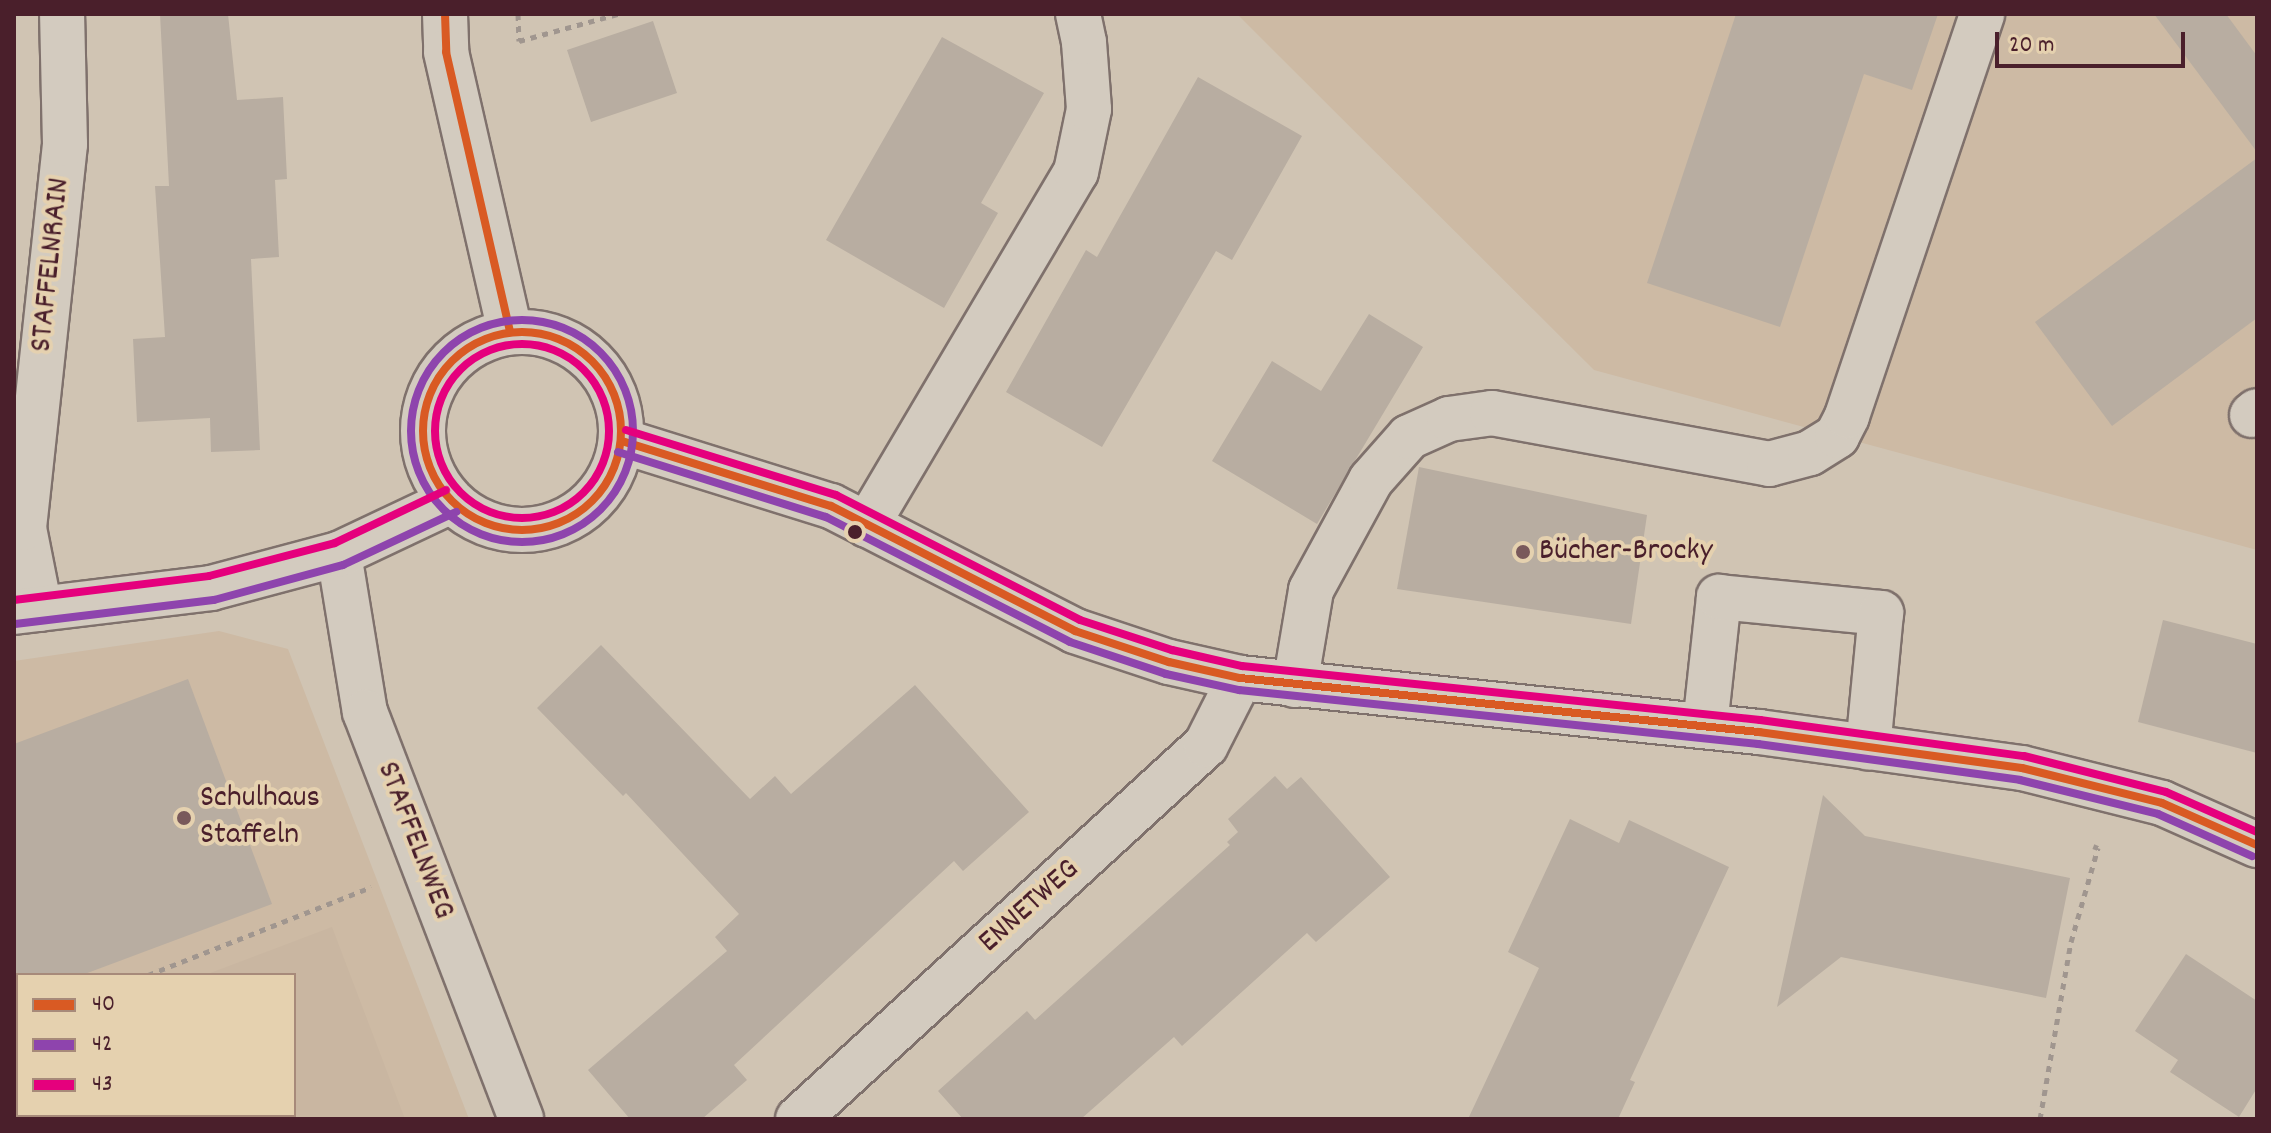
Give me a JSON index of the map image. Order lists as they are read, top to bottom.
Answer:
{
  "streets": {
    "street": ["STAFFELNRAIN", "STAFFELNWEG", "ENNETWEG"]
  },
  "places": ["Bücher-Brocky", "Schulhaus Staffeln"],
  "lines": ["transit line 40", "transit line 42", "transit line 43"],
  "legend": ["40", "42", "43"],
  "scale_bar": "20 m"
}
